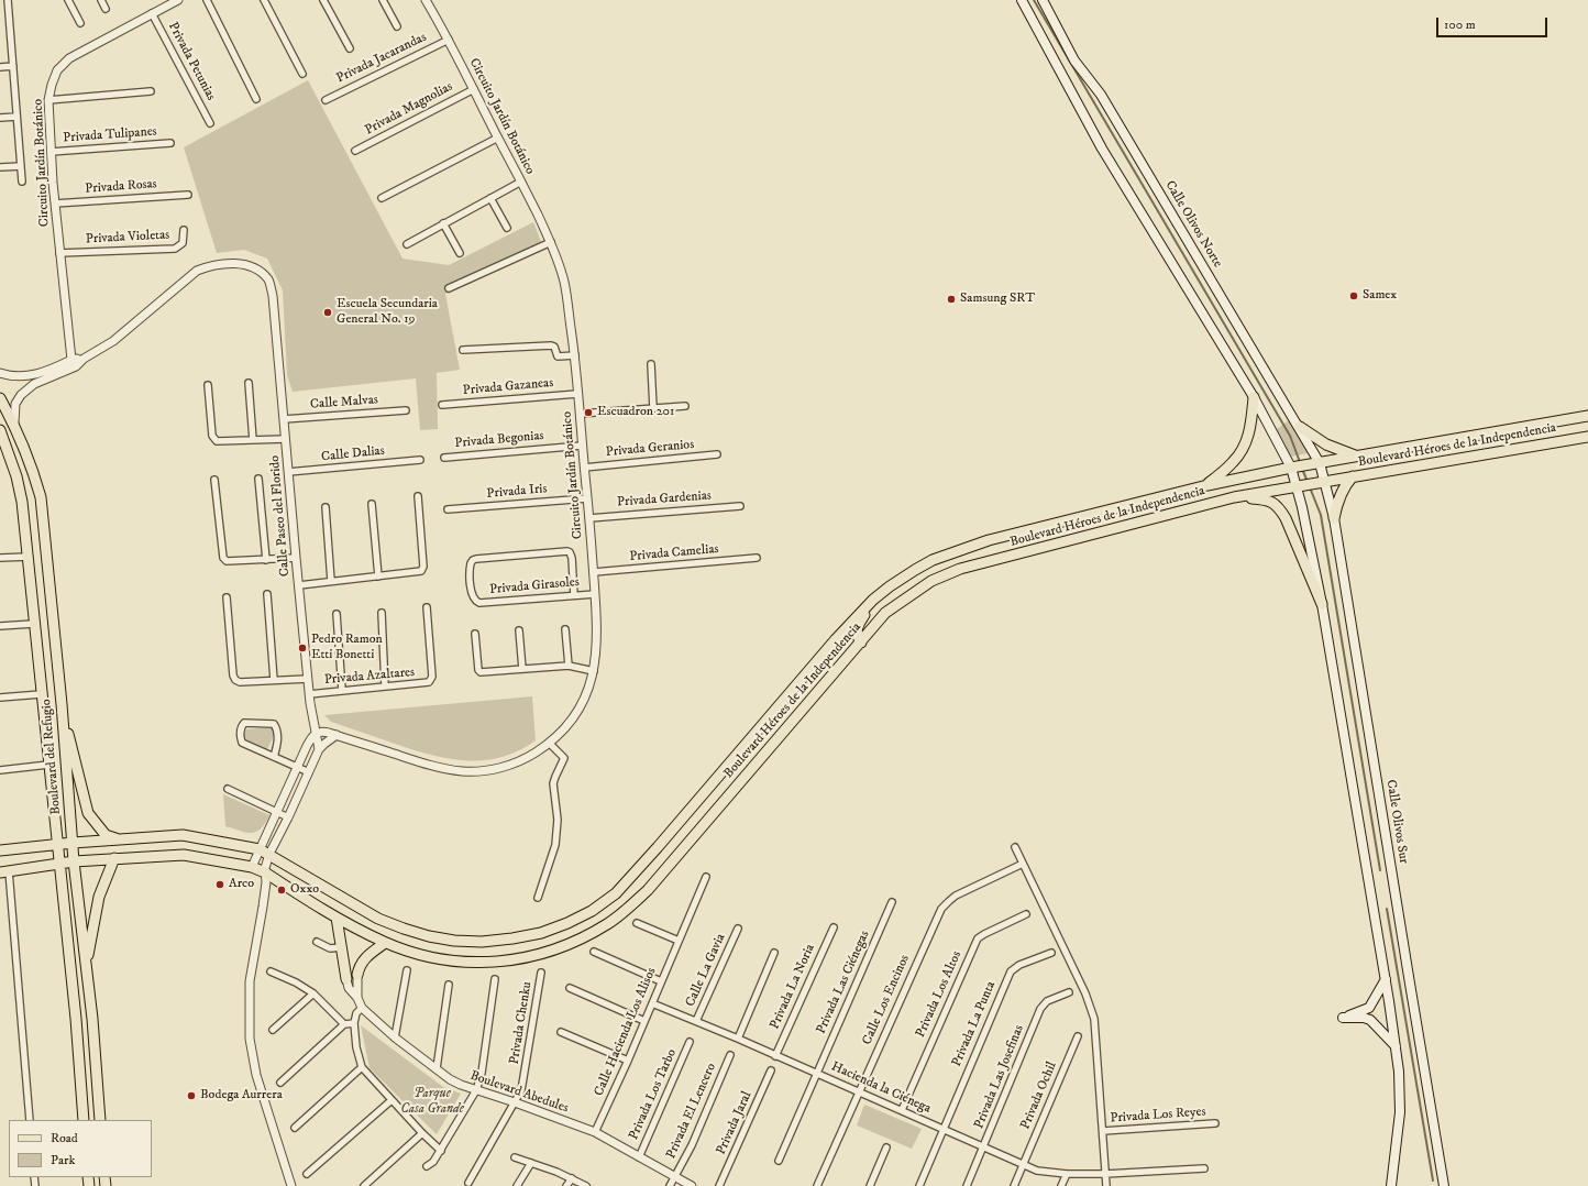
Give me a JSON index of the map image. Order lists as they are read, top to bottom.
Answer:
{
  "streets": {
    "main road": [
      "Calle Olivos Norte",
      "Boulevard Héroes de la Independencia",
      "Boulevard del Refugio",
      "Calle Olivos Sur"
    ],
    "street": [
      "Privada Jacarandas",
      "Privada Petunias",
      "Privada Magnolias",
      "Circuito Jardín Botánico",
      "Privada Tulipanes",
      "Privada Rosas",
      "Privada Violetas",
      "Privada Gazaneas",
      "Calle Malvas",
      "Privada Begonias",
      "Privada Geranios",
      "Calle Dalias",
      "Privada Iris",
      "Privada Gardenias",
      "Calle Paseo del Florido",
      "Privada Camelias",
      "Privada Girasoles",
      "Privada Azaltares",
      "Calle La Gavia",
      "Privada Las Ciénegas",
      "Privada La Noria",
      "Privada Los Altos",
      "Calle Los Encinos",
      "Privada Chenku",
      "Privada La Punta",
      "Calle Hacienda Los Alisos",
      "Privada Las Josefinas",
      "Hacienda la Ciénega",
      "Boulevard Abedules",
      "Privada Los Tarbo",
      "Privada Ochil",
      "Privada El Lencero",
      "Privada Los Reyes",
      "Privada Jaral"
    ]
  },
  "crossings": [
    ["Privada Jacarandas", "Circuito Jardín Botánico"],
    ["Privada Petunias", "Circuito Jardín Botánico"],
    ["Privada Magnolias", "Circuito Jardín Botánico"],
    ["Circuito Jardín Botánico", "Privada Tulipanes"],
    ["Circuito Jardín Botánico", "Privada Rosas"],
    ["Circuito Jardín Botánico", "Privada Violetas"],
    ["Circuito Jardín Botánico", "Privada Gazaneas"],
    ["Circuito Jardín Botánico", "Privada Begonias"],
    ["Circuito Jardín Botánico", "Privada Geranios"],
    ["Circuito Jardín Botánico", "Privada Iris"],
    ["Circuito Jardín Botánico", "Privada Gardenias"],
    ["Circuito Jardín Botánico", "Calle Paseo del Florido"],
    ["Circuito Jardín Botánico", "Privada Camelias"],
    ["Circuito Jardín Botánico", "Privada Girasoles"],
    ["Calle Olivos Norte", "Boulevard Héroes de la Independencia"],
    ["Calle Olivos Norte", "Calle Olivos Sur"],
    ["Calle Malvas", "Calle Paseo del Florido"],
    ["Boulevard Héroes de la Independencia", "Boulevard del Refugio"],
    ["Boulevard Héroes de la Independencia", "Calle Olivos Sur"],
    ["Calle Dalias", "Calle Paseo del Florido"],
    ["Calle Paseo del Florido", "Privada Azaltares"],
    ["Calle La Gavia", "Hacienda la Ciénega"],
    ["Privada Las Ciénegas", "Hacienda la Ciénega"],
    ["Privada La Noria", "Hacienda la Ciénega"],
    ["Privada Los Altos", "Hacienda la Ciénega"],
    ["Calle Los Encinos", "Hacienda la Ciénega"],
    ["Privada Chenku", "Boulevard Abedules"],
    ["Privada La Punta", "Hacienda la Ciénega"],
    ["Calle Hacienda Los Alisos", "Hacienda la Ciénega"],
    ["Calle Hacienda Los Alisos", "Boulevard Abedules"],
    ["Privada Las Josefinas", "Hacienda la Ciénega"],
    ["Hacienda la Ciénega", "Privada Ochil"],
    ["Boulevard Abedules", "Privada Los Tarbo"],
    ["Boulevard Abedules", "Privada El Lencero"]
  ],
  "parks": ["Parque Casa Grande"],
  "places": [
    "Samex",
    "Samsung SRT",
    "Escuela Secundaria General No. 19",
    "Escuadron 201",
    "Pedro Ramon Etti Bonetti",
    "Arco",
    "Oxxo",
    "Bodega Aurrera"
  ],
  "legend": ["Road", "Park"],
  "scale_bar": "100 m"
}
